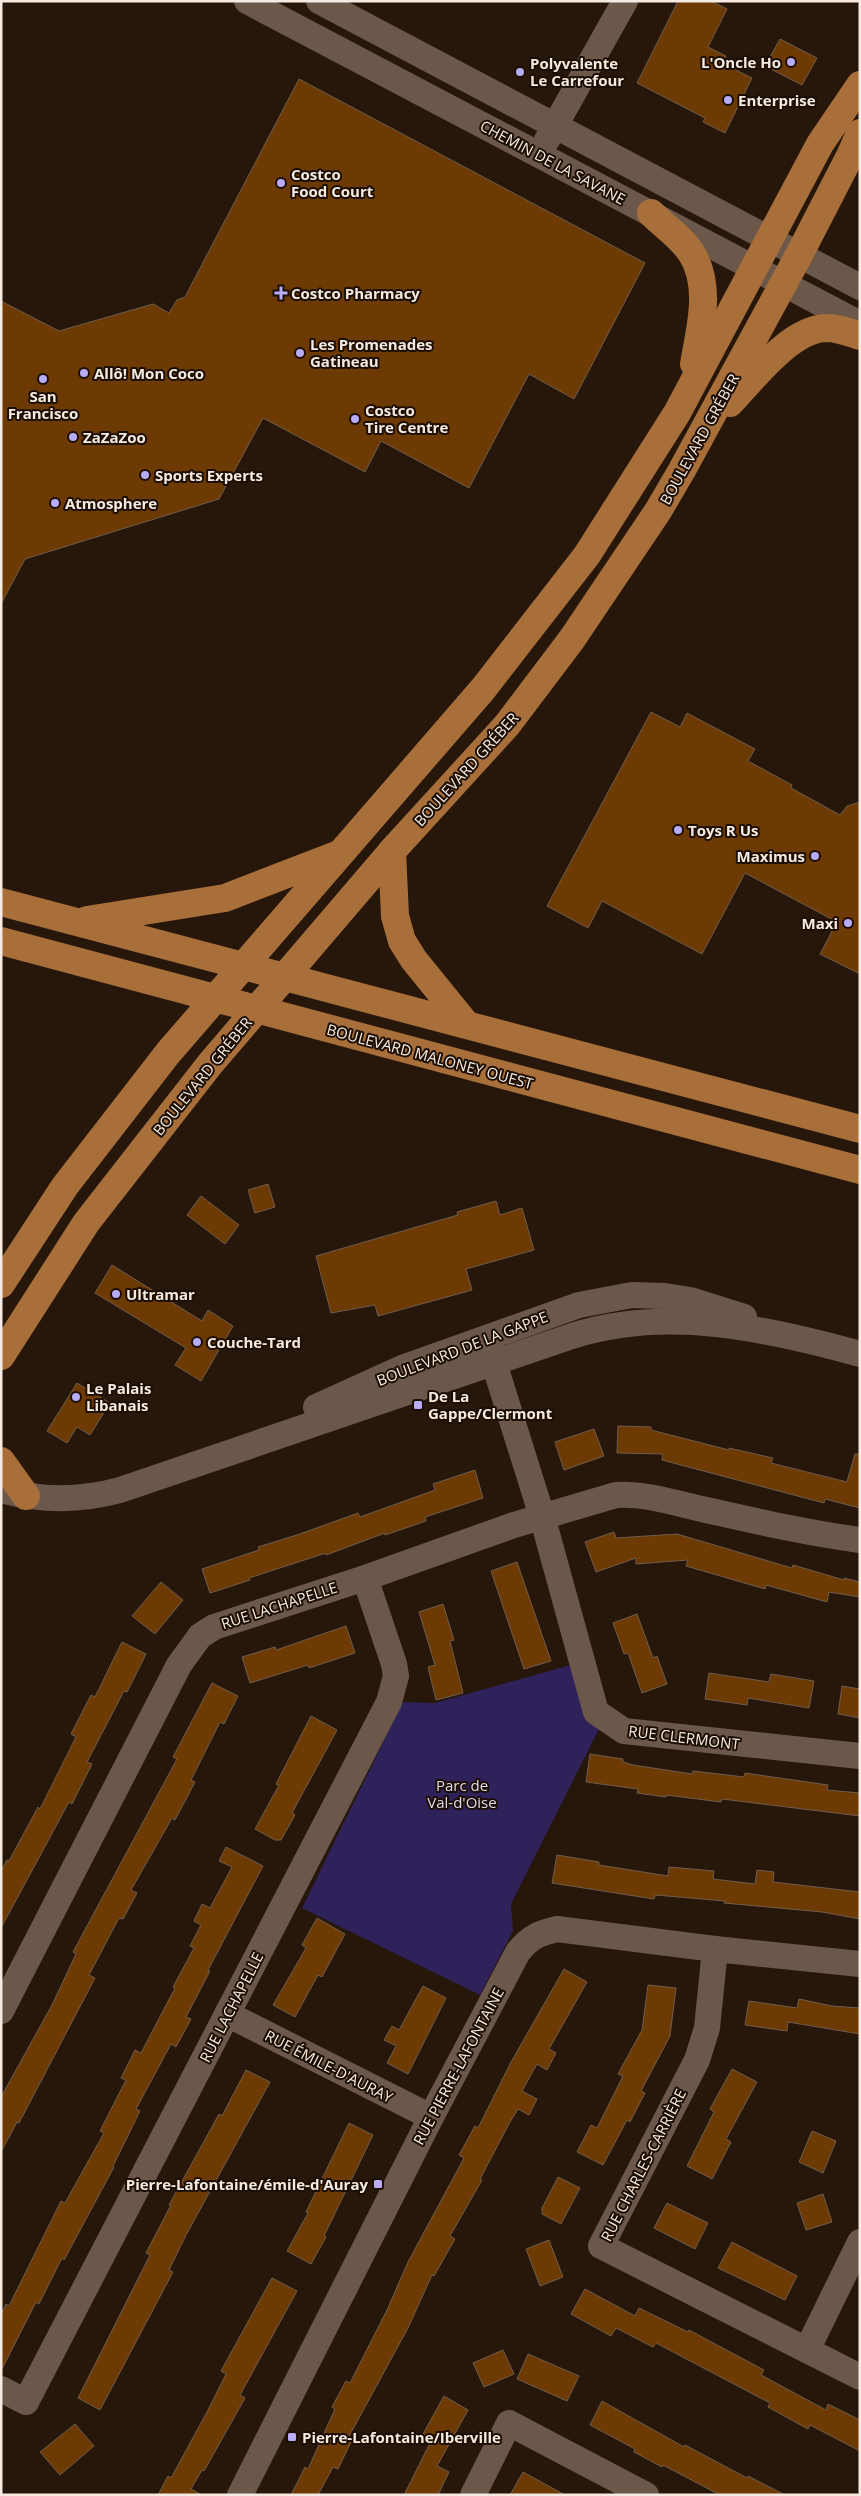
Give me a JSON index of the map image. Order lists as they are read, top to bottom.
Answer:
{
  "streets": {
    "main road": ["BOULEVARD GRÉBER", "BOULEVARD MALONEY OUEST"],
    "street": [
      "CHEMIN DE LA SAVANE",
      "BOULEVARD DE LA GAPPE",
      "RUE LACHAPELLE",
      "RUE CLERMONT",
      "RUE ÉMILE-D'AURAY",
      "RUE PIERRE-LAFONTAINE",
      "RUE CHARLES-CARRIÈRE"
    ]
  },
  "crossings": [
    ["CHEMIN DE LA SAVANE", "BOULEVARD GRÉBER"],
    ["BOULEVARD GRÉBER", "BOULEVARD MALONEY OUEST"],
    ["BOULEVARD DE LA GAPPE", "RUE CLERMONT"],
    ["RUE LACHAPELLE", "RUE CLERMONT"],
    ["RUE LACHAPELLE", "RUE ÉMILE-D'AURAY"],
    ["RUE ÉMILE-D'AURAY", "RUE PIERRE-LAFONTAINE"],
    ["RUE PIERRE-LAFONTAINE", "RUE CHARLES-CARRIÈRE"]
  ],
  "parks": ["Parc de Val-d'Oise"],
  "places": {
    "other": [
      "L'Oncle Ho",
      "Polyvalente Le Carrefour",
      "Enterprise",
      "Costco Food Court",
      "Les Promenades Gatineau",
      "Allô! Mon Coco",
      "San Francisco",
      "Costco Tire Centre",
      "ZaZaZoo",
      "Sports Experts",
      "Atmosphere",
      "Toys R Us",
      "Maximus",
      "Maxi",
      "Ultramar",
      "Couche-Tard",
      "Le Palais Libanais"
    ],
    "health": ["Costco Pharmacy"],
    "transit": ["De La Gappe/Clermont", "Pierre-Lafontaine/émile-d'Auray", "Pierre-Lafontaine/Iberville"]
  }
}
